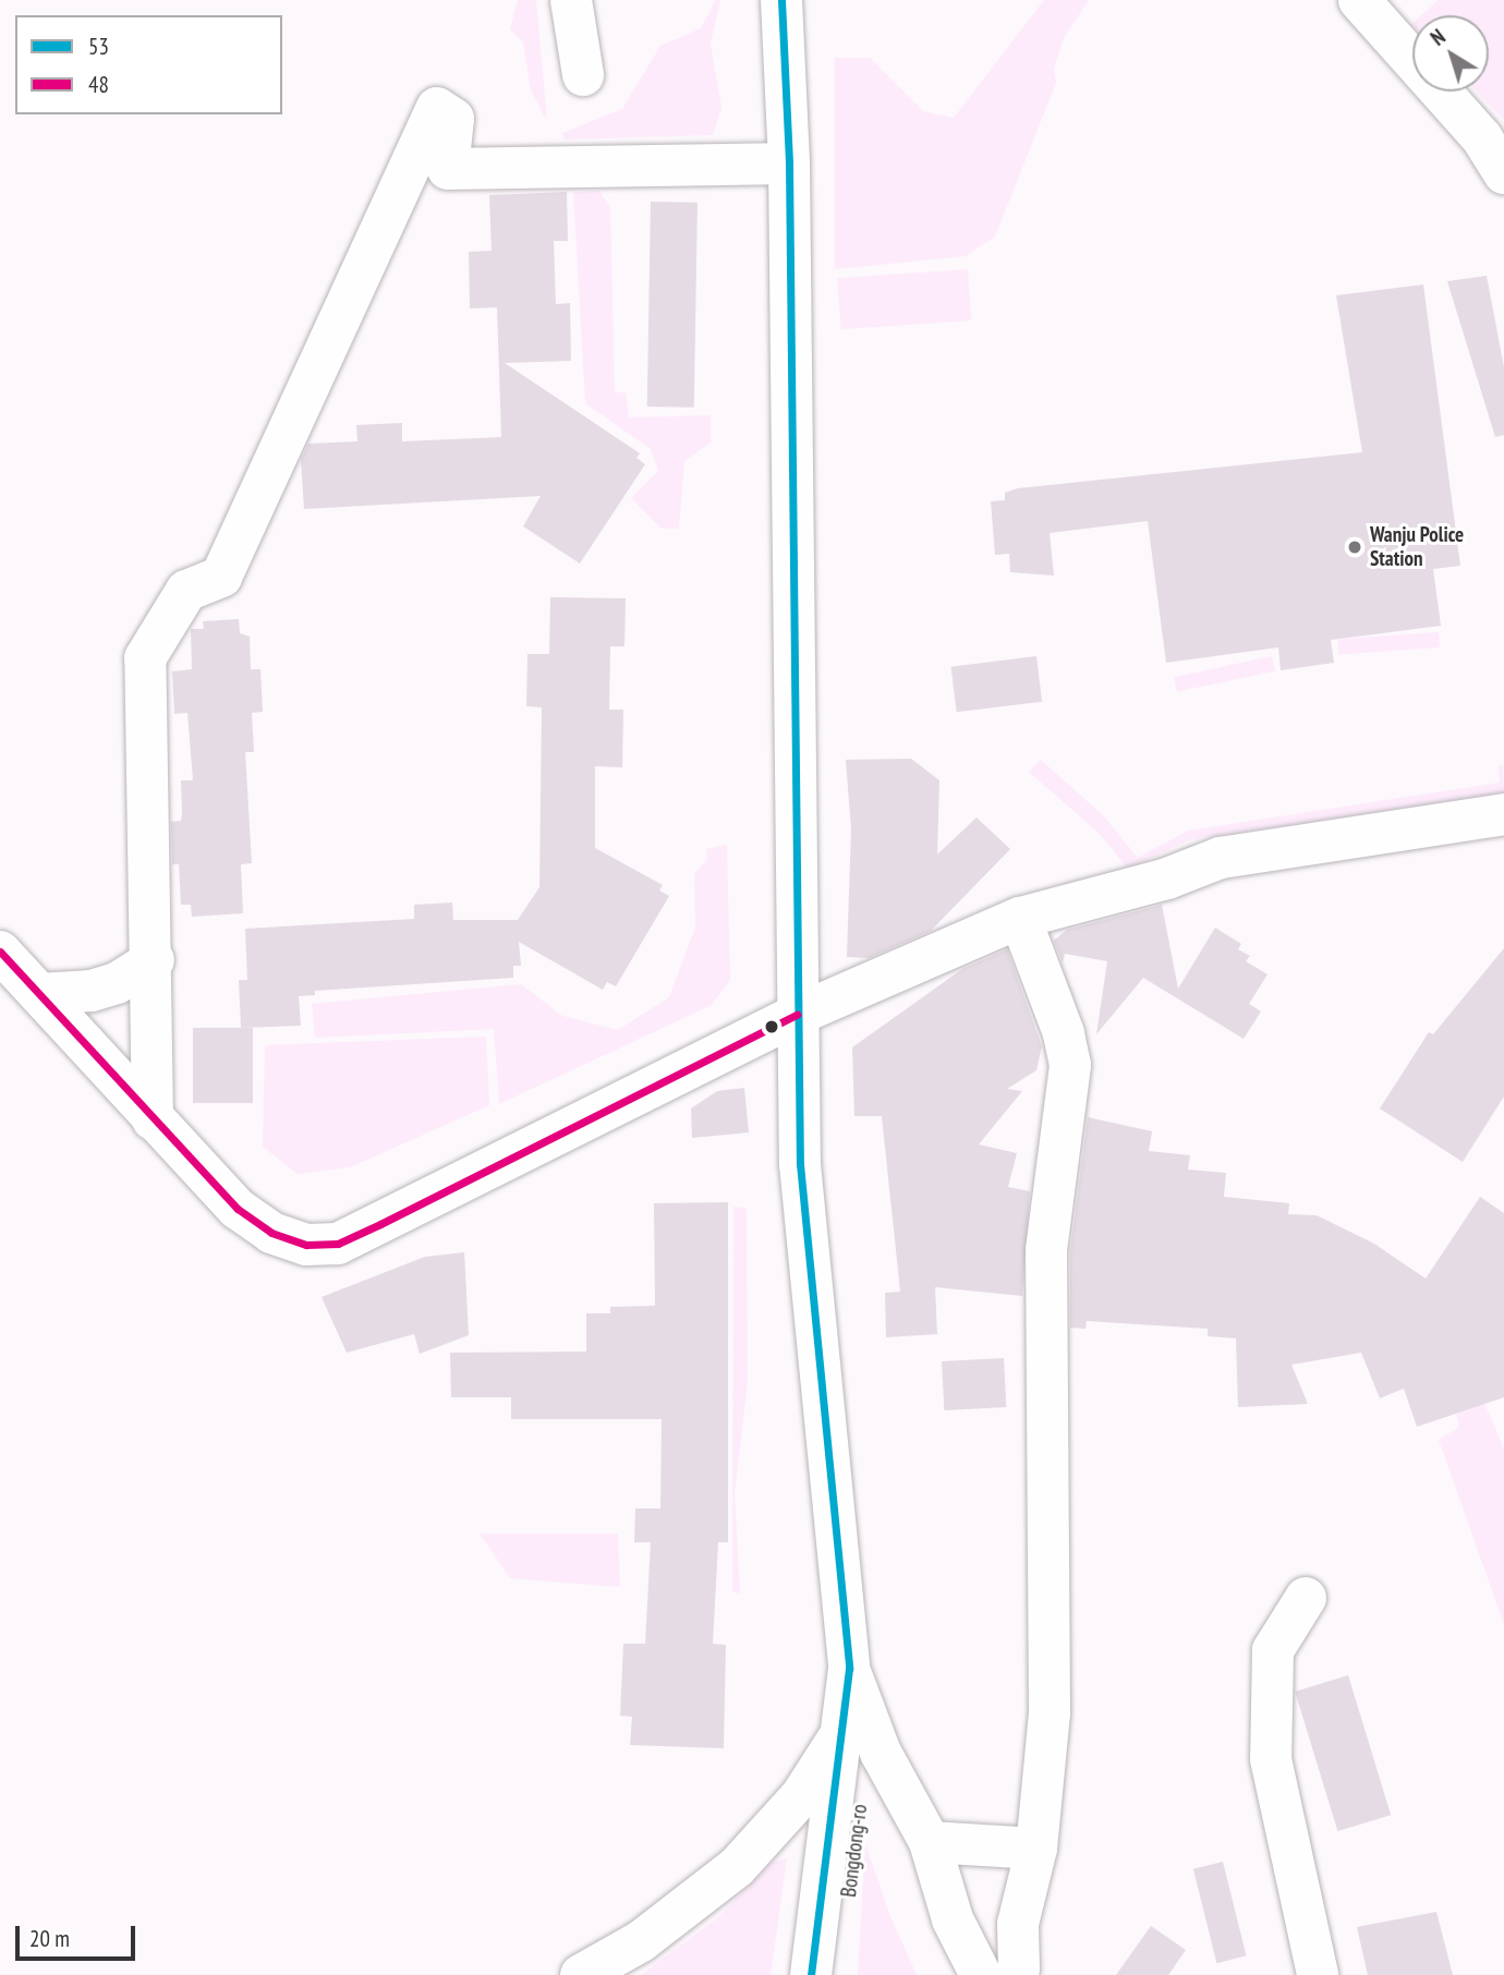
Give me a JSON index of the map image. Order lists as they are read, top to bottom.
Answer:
{
  "streets": {
    "street": ["Bongdong-ro"]
  },
  "places": ["Wanju Police Station"],
  "lines": ["transit line 53", "transit line 48"],
  "legend": ["53", "48"],
  "scale_bar": "20 m",
  "north": "top left"
}
